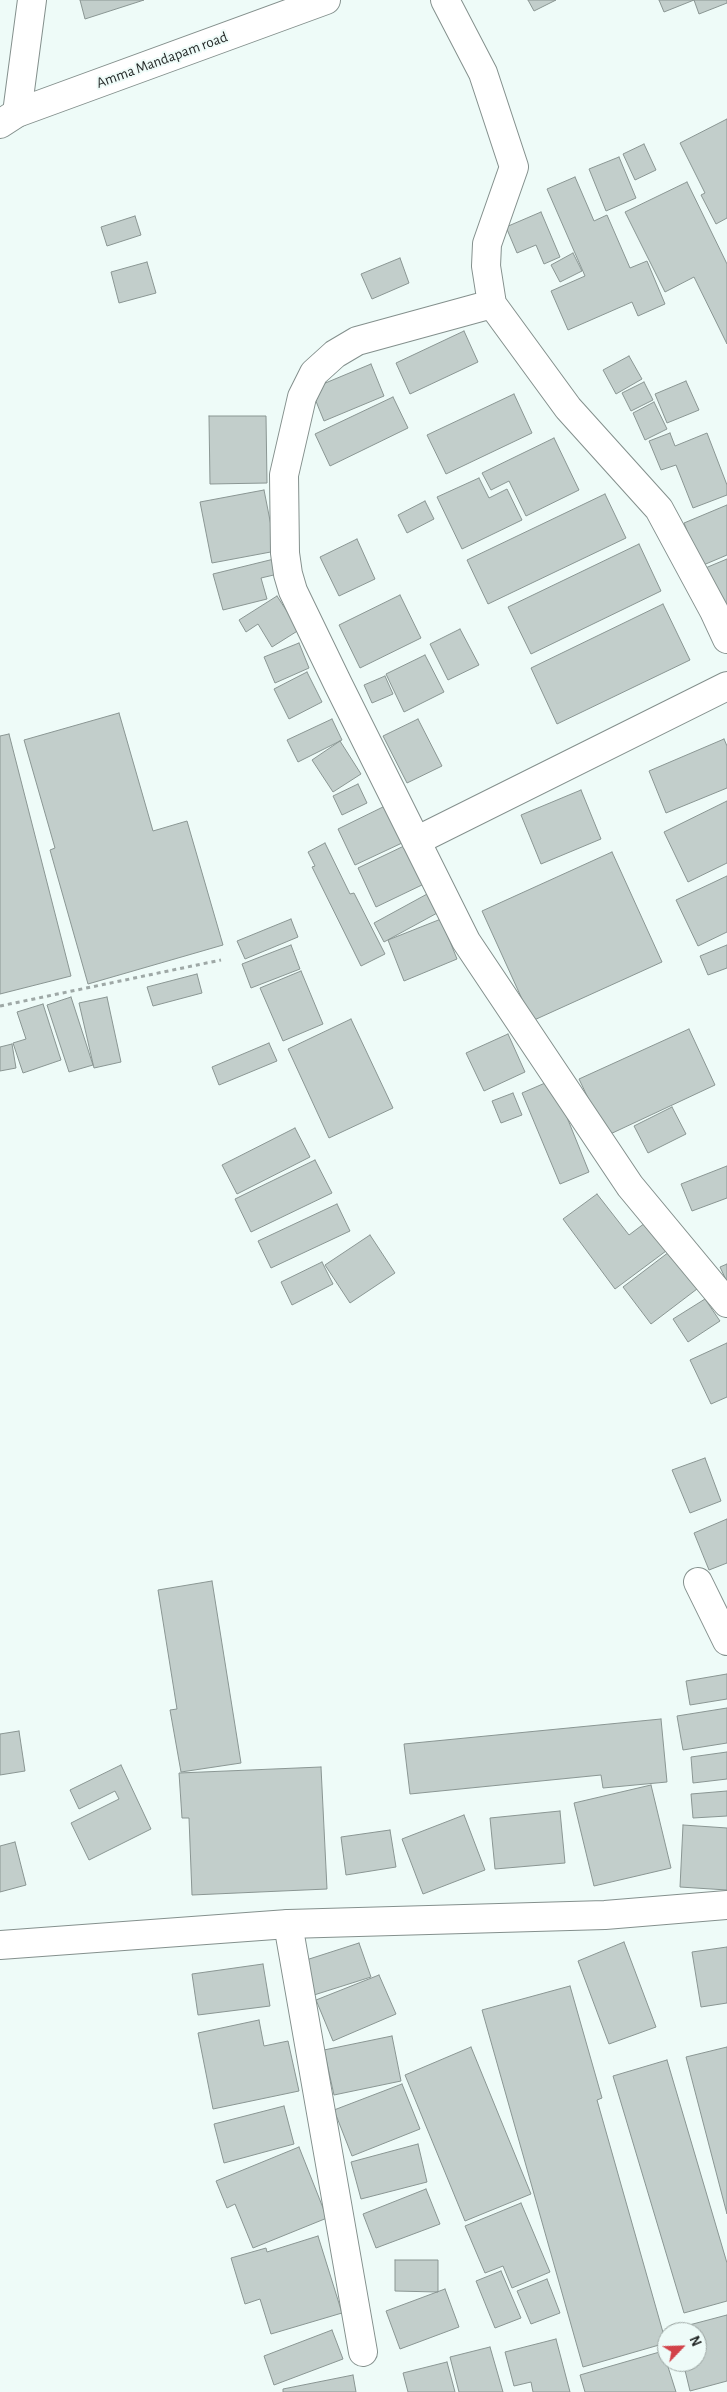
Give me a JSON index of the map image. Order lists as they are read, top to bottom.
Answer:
{
  "streets": {
    "street": ["Amma Mandapam road"]
  },
  "north": "top right"
}
